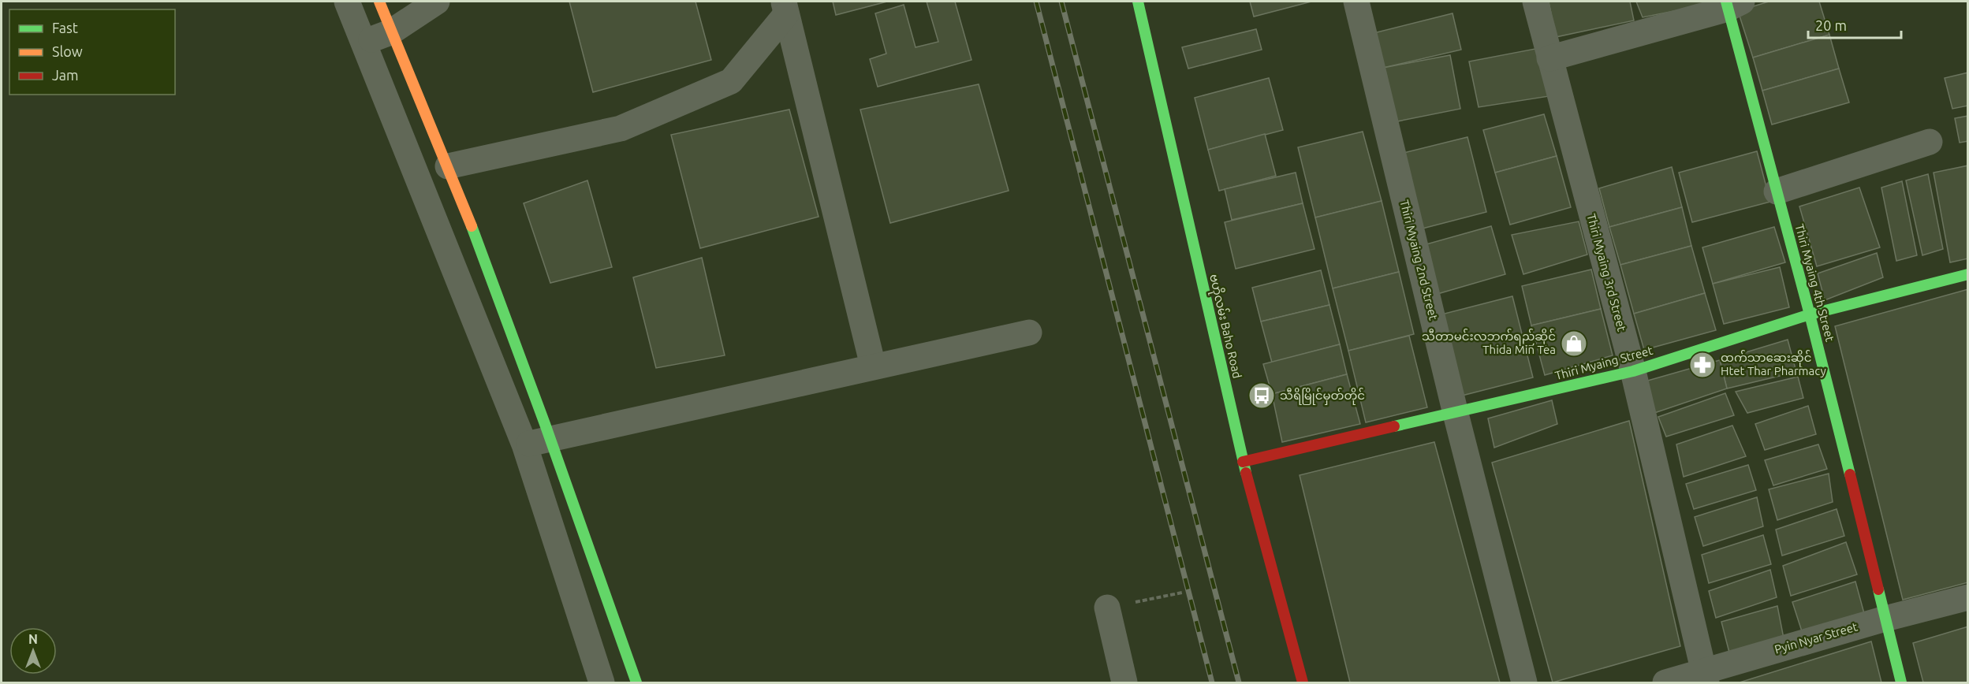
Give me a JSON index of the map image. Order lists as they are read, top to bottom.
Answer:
{
  "streets": {
    "street": [
      "Thiri Myaing 2nd Street",
      "Thiri Myaing 3rd Street",
      "Thiri Myaing 4th Street",
      "ဗဟိုလမ်း Baho Road",
      "Thiri Myaing Street",
      "Pyin Nyar Street"
    ]
  },
  "crossings": [
    ["Thiri Myaing 2nd Street", "Thiri Myaing Street"],
    ["Thiri Myaing 3rd Street", "Thiri Myaing Street"],
    ["Thiri Myaing 3rd Street", "Pyin Nyar Street"],
    ["Thiri Myaing 4th Street", "Thiri Myaing Street"],
    ["Thiri Myaing 4th Street", "Pyin Nyar Street"],
    ["ဗဟိုလမ်း Baho Road", "Thiri Myaing Street"]
  ],
  "places": {
    "shop": ["သီတာမင်းလဘက်ရည်ဆိုင် Thida Min Tea"],
    "pharmacy": ["ထက်သာဆေးဆိုင် Htet Thar Pharmacy"],
    "bus stop": ["သီရိမြိုင်မှတ်တိုင်"]
  },
  "legend": ["Fast", "Slow", "Jam"],
  "scale_bar": "20 m",
  "north": "top"
}
